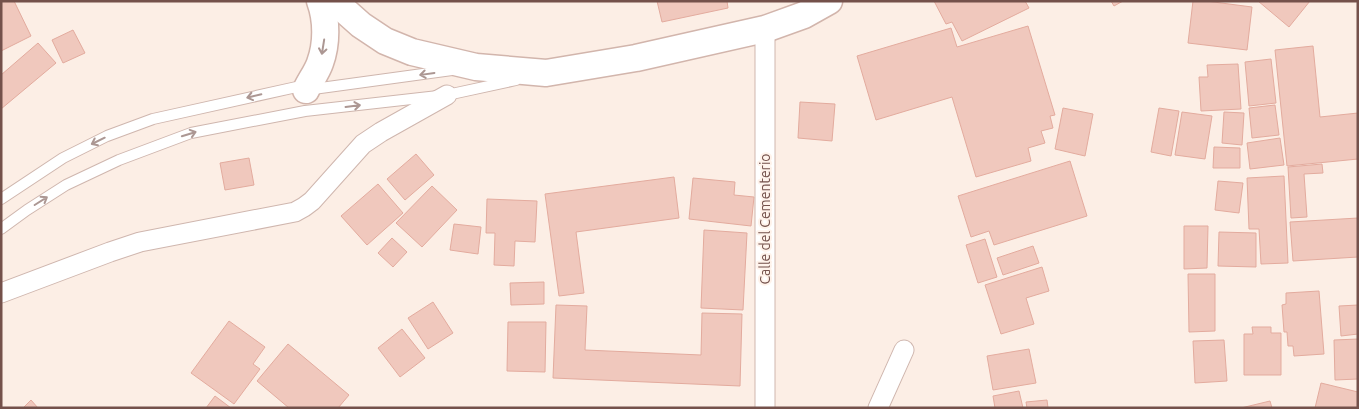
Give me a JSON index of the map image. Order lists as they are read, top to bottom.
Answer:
{
  "streets": {
    "street": ["Calle del Cementerio"]
  }
}
